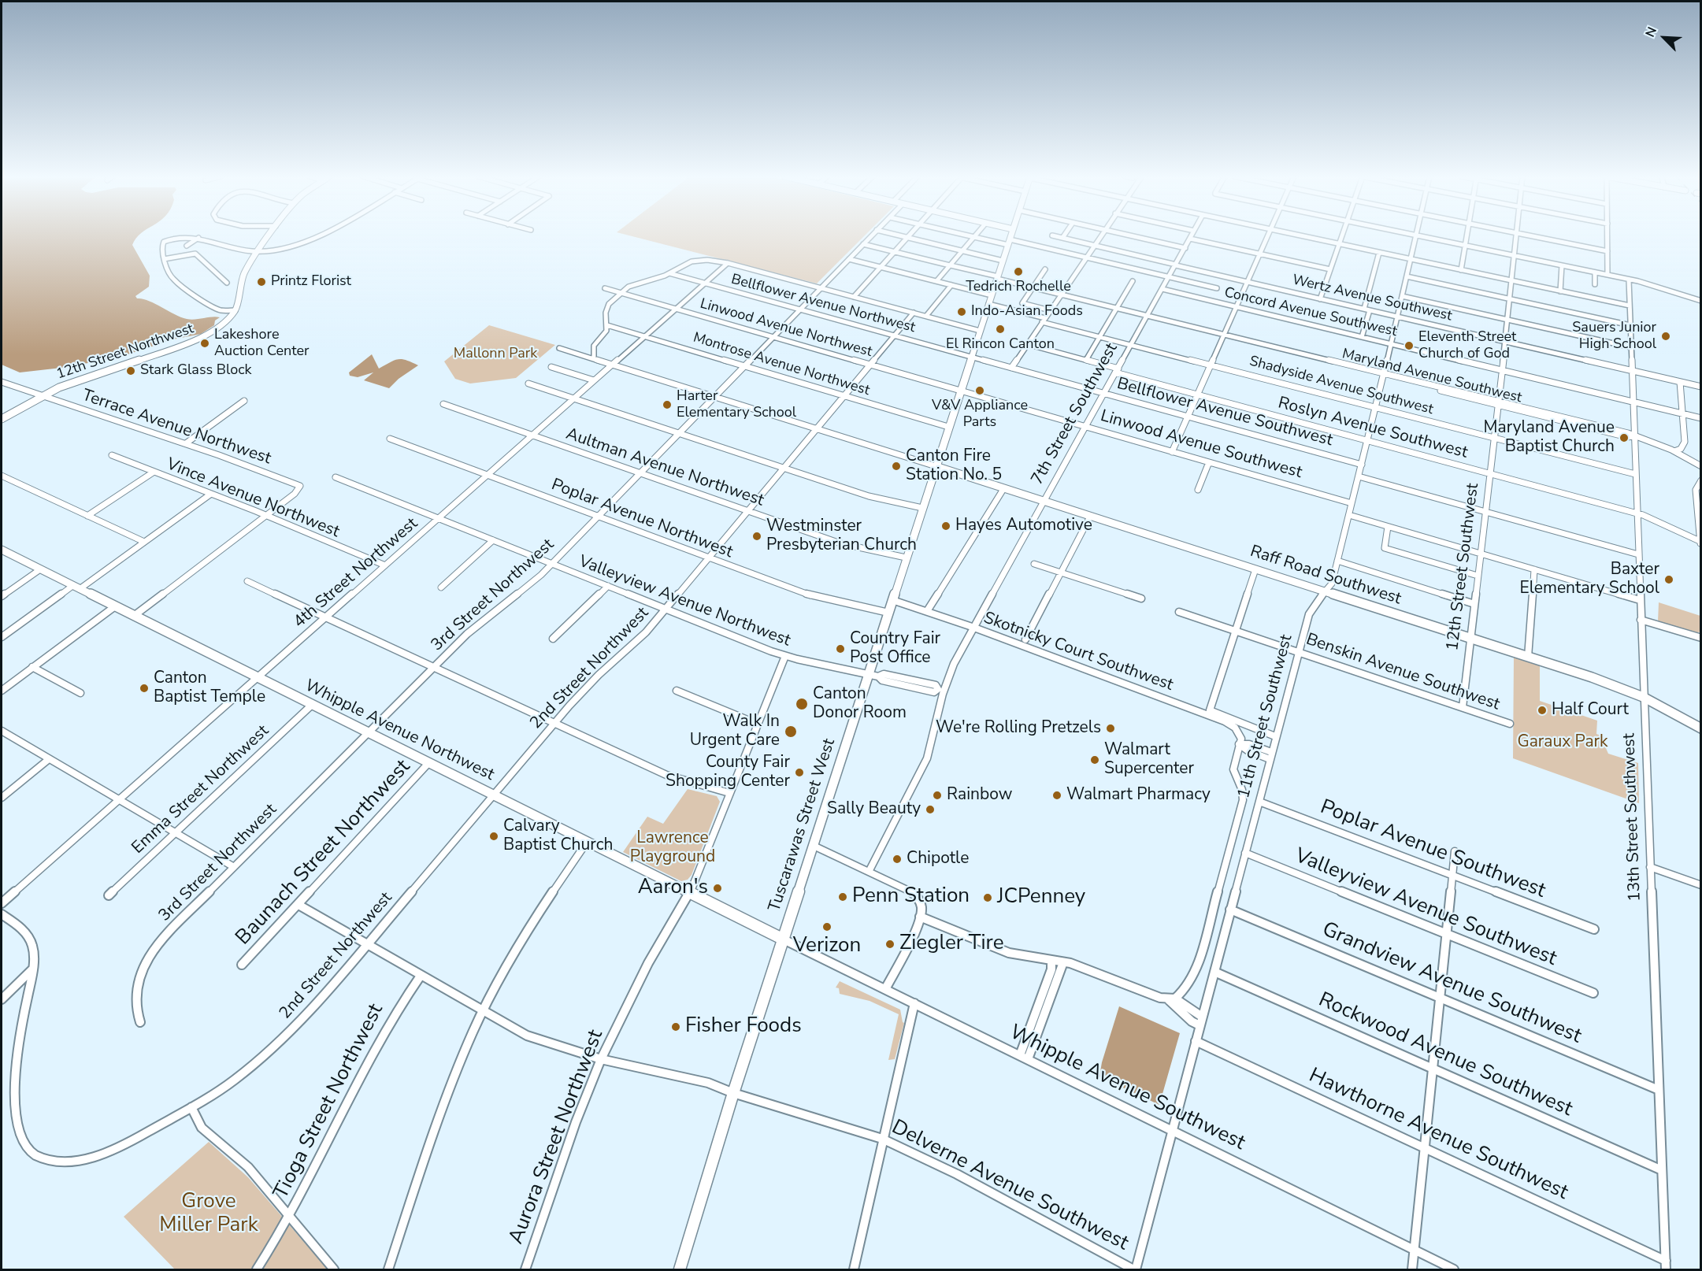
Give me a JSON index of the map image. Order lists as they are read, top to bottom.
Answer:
{
  "streets": {
    "main road": [
      "12th Street Northwest",
      "Raff Road Southwest",
      "Whipple Avenue Northwest",
      "Tuscarawas Street West"
    ],
    "street": [
      "Wertz Avenue Southwest",
      "Bellflower Avenue Northwest",
      "Concord Avenue Southwest",
      "Linwood Avenue Northwest",
      "Montrose Avenue Northwest",
      "Maryland Avenue Southwest",
      "Shadyside Avenue Southwest",
      "Bellflower Avenue Southwest",
      "7th Street Southwest",
      "Terrace Avenue Northwest",
      "Roslyn Avenue Southwest",
      "Linwood Avenue Southwest",
      "Aultman Avenue Northwest",
      "Vince Avenue Northwest",
      "Poplar Avenue Northwest",
      "12th Street Southwest",
      "4th Street Northwest",
      "3rd Street Northwest",
      "Valleyview Avenue Northwest",
      "Skotnicky Court Southwest",
      "2nd Street Northwest",
      "Benskin Avenue Southwest",
      "11th Street Southwest",
      "Emma Street Northwest",
      "13th Street Southwest",
      "Poplar Avenue Southwest",
      "Baunach Street Northwest",
      "Valleyview Avenue Southwest",
      "Grandview Avenue Southwest",
      "Rockwood Avenue Southwest",
      "Whipple Avenue Southwest",
      "Tioga Street Northwest",
      "Hawthorne Avenue Southwest",
      "Aurora Street Northwest",
      "Delverne Avenue Southwest"
    ]
  },
  "crossings": [
    ["Wertz Avenue Southwest", "7th Street Southwest"],
    ["Wertz Avenue Southwest", "12th Street Southwest"],
    ["Wertz Avenue Southwest", "11th Street Southwest"],
    ["Wertz Avenue Southwest", "13th Street Southwest"],
    ["Bellflower Avenue Northwest", "Bellflower Avenue Southwest"],
    ["Bellflower Avenue Northwest", "4th Street Northwest"],
    ["Bellflower Avenue Northwest", "3rd Street Northwest"],
    ["Bellflower Avenue Northwest", "2nd Street Northwest"],
    ["Bellflower Avenue Northwest", "Tuscarawas Street West"],
    ["Concord Avenue Southwest", "7th Street Southwest"],
    ["Concord Avenue Southwest", "12th Street Southwest"],
    ["Concord Avenue Southwest", "11th Street Southwest"],
    ["Concord Avenue Southwest", "13th Street Southwest"],
    ["Linwood Avenue Northwest", "Linwood Avenue Southwest"],
    ["Linwood Avenue Northwest", "4th Street Northwest"],
    ["Linwood Avenue Northwest", "3rd Street Northwest"],
    ["Linwood Avenue Northwest", "2nd Street Northwest"],
    ["Linwood Avenue Northwest", "Tuscarawas Street West"],
    ["12th Street Northwest", "Terrace Avenue Northwest"],
    ["Montrose Avenue Northwest", "4th Street Northwest"],
    ["Montrose Avenue Northwest", "3rd Street Northwest"],
    ["Montrose Avenue Northwest", "2nd Street Northwest"],
    ["Montrose Avenue Northwest", "Tuscarawas Street West"],
    ["Maryland Avenue Southwest", "7th Street Southwest"],
    ["Maryland Avenue Southwest", "12th Street Southwest"],
    ["Maryland Avenue Southwest", "3rd Street Northwest"],
    ["Maryland Avenue Southwest", "11th Street Southwest"],
    ["Maryland Avenue Southwest", "13th Street Southwest"],
    ["Maryland Avenue Southwest", "Tuscarawas Street West"],
    ["Shadyside Avenue Southwest", "7th Street Southwest"],
    ["Shadyside Avenue Southwest", "12th Street Southwest"],
    ["Shadyside Avenue Southwest", "11th Street Southwest"],
    ["Shadyside Avenue Southwest", "13th Street Southwest"],
    ["Shadyside Avenue Southwest", "Tuscarawas Street West"],
    ["Bellflower Avenue Southwest", "7th Street Southwest"],
    ["Bellflower Avenue Southwest", "11th Street Southwest"],
    ["Bellflower Avenue Southwest", "Tuscarawas Street West"],
    ["7th Street Southwest", "Roslyn Avenue Southwest"],
    ["7th Street Southwest", "Linwood Avenue Southwest"],
    ["7th Street Southwest", "Raff Road Southwest"],
    ["7th Street Southwest", "Valleyview Avenue Northwest"],
    ["7th Street Southwest", "Skotnicky Court Southwest"],
    ["Terrace Avenue Northwest", "Vince Avenue Northwest"],
    ["Roslyn Avenue Southwest", "12th Street Southwest"],
    ["Roslyn Avenue Southwest", "11th Street Southwest"],
    ["Roslyn Avenue Southwest", "13th Street Southwest"],
    ["Linwood Avenue Southwest", "11th Street Southwest"],
    ["Linwood Avenue Southwest", "Tuscarawas Street West"],
    ["Aultman Avenue Northwest", "4th Street Northwest"],
    ["Aultman Avenue Northwest", "3rd Street Northwest"],
    ["Aultman Avenue Northwest", "2nd Street Northwest"],
    ["Aultman Avenue Northwest", "Tuscarawas Street West"],
    ["Vince Avenue Northwest", "4th Street Northwest"],
    ["Poplar Avenue Northwest", "4th Street Northwest"],
    ["Poplar Avenue Northwest", "3rd Street Northwest"],
    ["Poplar Avenue Northwest", "2nd Street Northwest"],
    ["Poplar Avenue Northwest", "Tuscarawas Street West"],
    ["12th Street Southwest", "Raff Road Southwest"],
    ["12th Street Southwest", "Benskin Avenue Southwest"],
    ["4th Street Northwest", "Valleyview Avenue Northwest"],
    ["4th Street Northwest", "Whipple Avenue Northwest"],
    ["Raff Road Southwest", "11th Street Southwest"],
    ["Raff Road Southwest", "13th Street Southwest"],
    ["Raff Road Southwest", "Tuscarawas Street West"],
    ["3rd Street Northwest", "Valleyview Avenue Northwest"],
    ["3rd Street Northwest", "Whipple Avenue Northwest"],
    ["Valleyview Avenue Northwest", "2nd Street Northwest"],
    ["Valleyview Avenue Northwest", "Tuscarawas Street West"],
    ["Valleyview Avenue Northwest", "Aurora Street Northwest"],
    ["Skotnicky Court Southwest", "Tuscarawas Street West"],
    ["2nd Street Northwest", "Whipple Avenue Northwest"],
    ["2nd Street Northwest", "Delverne Avenue Southwest"],
    ["Benskin Avenue Southwest", "11th Street Southwest"],
    ["11th Street Southwest", "Poplar Avenue Southwest"],
    ["11th Street Southwest", "Valleyview Avenue Southwest"],
    ["11th Street Southwest", "Grandview Avenue Southwest"],
    ["11th Street Southwest", "Rockwood Avenue Southwest"],
    ["11th Street Southwest", "Whipple Avenue Southwest"],
    ["11th Street Southwest", "Hawthorne Avenue Southwest"],
    ["11th Street Southwest", "Delverne Avenue Southwest"],
    ["Whipple Avenue Northwest", "Emma Street Northwest"],
    ["Whipple Avenue Northwest", "Tuscarawas Street West"],
    ["Whipple Avenue Northwest", "Baunach Street Northwest"],
    ["Whipple Avenue Northwest", "Whipple Avenue Southwest"],
    ["Whipple Avenue Northwest", "Aurora Street Northwest"],
    ["13th Street Southwest", "Grandview Avenue Southwest"],
    ["13th Street Southwest", "Rockwood Avenue Southwest"],
    ["13th Street Southwest", "Hawthorne Avenue Southwest"],
    ["Tuscarawas Street West", "Whipple Avenue Southwest"],
    ["Tuscarawas Street West", "Delverne Avenue Southwest"],
    ["Baunach Street Northwest", "Delverne Avenue Southwest"],
    ["Tioga Street Northwest", "Delverne Avenue Southwest"],
    ["Aurora Street Northwest", "Delverne Avenue Southwest"]
  ],
  "parks": [
    "Mallonn Park",
    "Garaux Park",
    "Lawrence Playground",
    "Grove Miller Park"
  ],
  "places": [
    "Tedrich Rochelle",
    "Printz Florist",
    "Indo-Asian Foods",
    "El Rincon Canton",
    "Sauers Junior High School",
    "Lakeshore Auction Center",
    "Eleventh Street Church of God",
    "Stark Glass Block",
    "V&V Appliance Parts",
    "Harter Elementary School",
    "Maryland Avenue Baptist Church",
    "Canton Fire Station No. 5",
    "Hayes Automotive",
    "Westminster Presbyterian Church",
    "Baxter Elementary School",
    "Country Fair Post Office",
    "Canton Baptist Temple",
    "Canton Donor Room",
    "Half Court",
    "We're Rolling Pretzels",
    "Walk In Urgent Care",
    "Walmart Supercenter",
    "County Fair Shopping Center",
    "Rainbow",
    "Walmart Pharmacy",
    "Sally Beauty",
    "Calvary Baptist Church",
    "Chipotle",
    "Aaron's",
    "Penn Station",
    "JCPenney",
    "Verizon",
    "Ziegler Tire",
    "Fisher Foods"
  ],
  "north": "top left"
}
